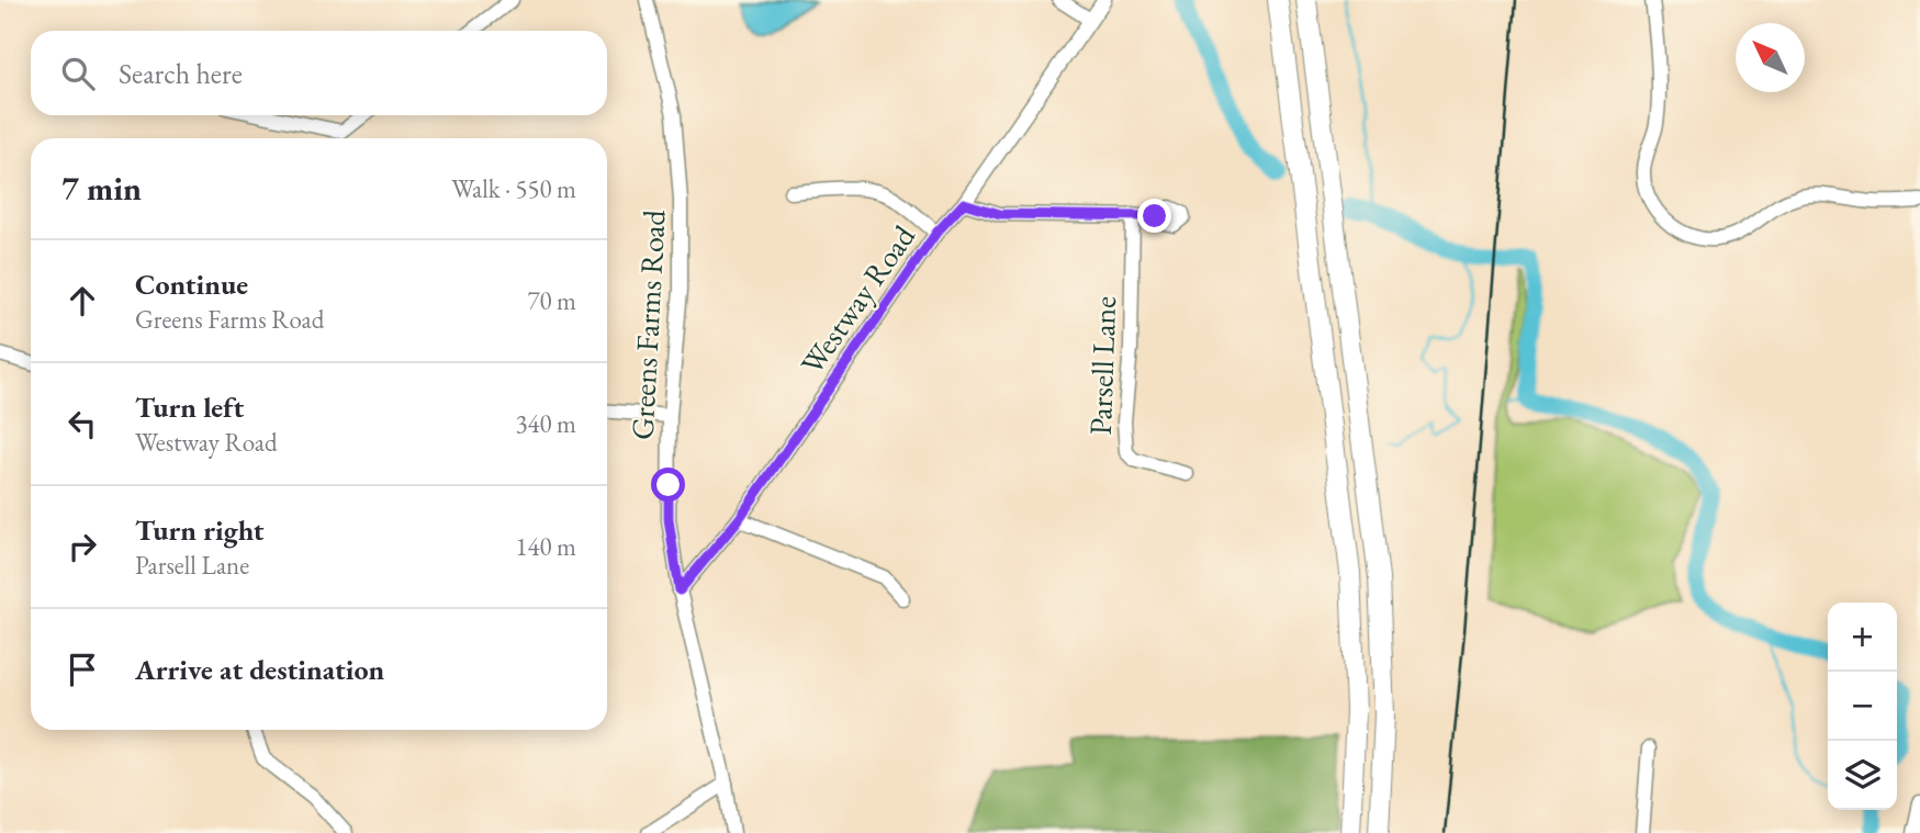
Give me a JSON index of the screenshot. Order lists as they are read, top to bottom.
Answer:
{
  "streets": {
    "street": ["Westway Road", "Greens Farms Road", "Parsell Lane"]
  },
  "crossings": [
    ["Westway Road", "Greens Farms Road"]
  ],
  "north": "top left",
  "page": {
    "search": "Search here",
    "heading": ["7 min", "Walk · 550 m"],
    "list": [
      ["Continue", "Greens Farms Road", "70 m"],
      ["Turn left", "Westway Road", "340 m"],
      ["Turn right", "Parsell Lane", "140 m"],
      "Arrive at destination"
    ],
    "map_buttons": ["+", "−"]
  }
}
